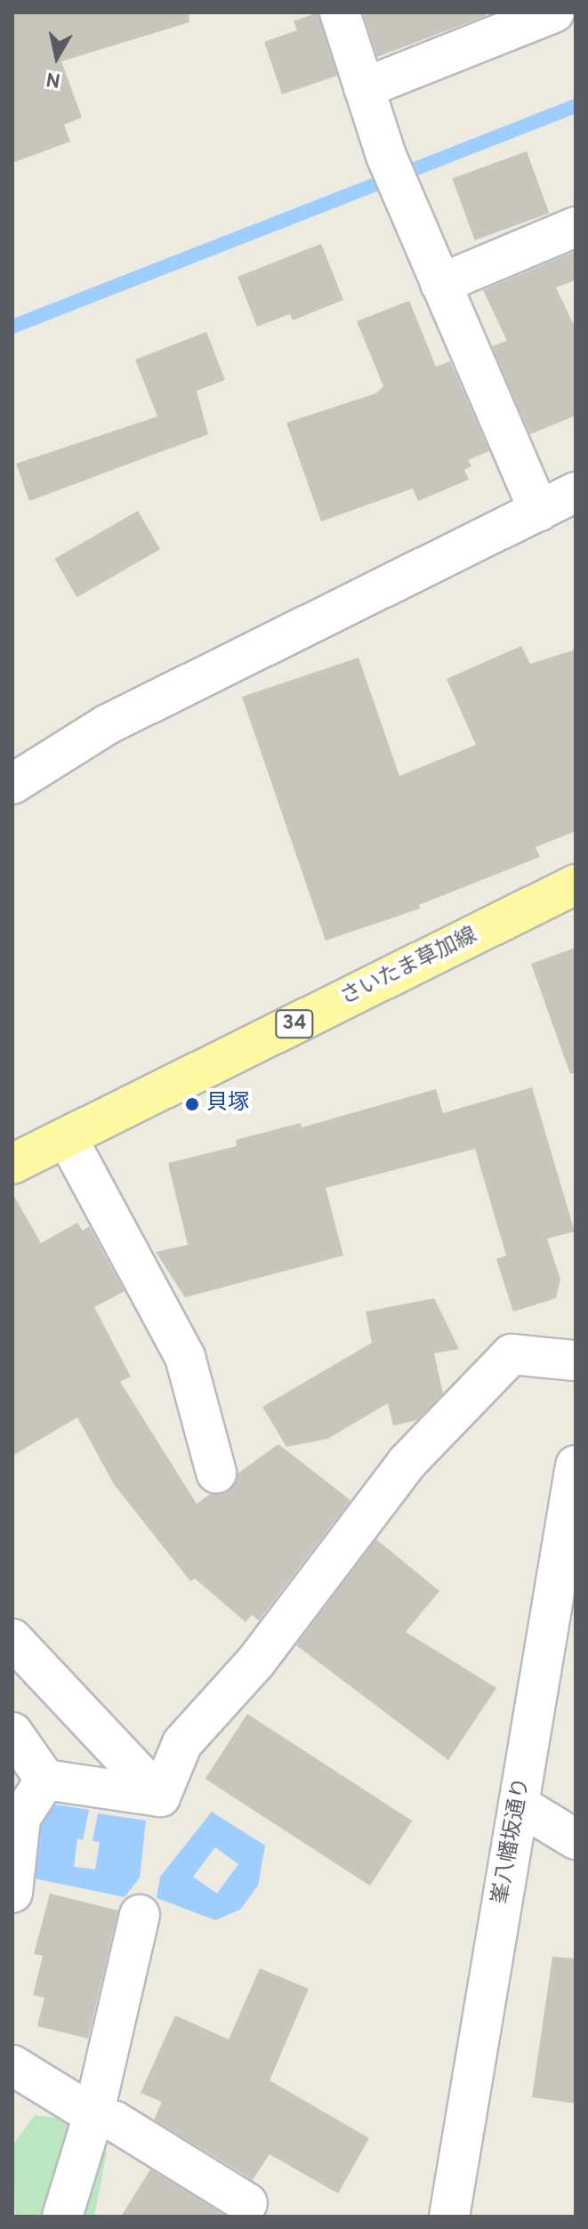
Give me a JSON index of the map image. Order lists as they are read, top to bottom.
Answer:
{
  "streets": {
    "main road": ["さいたま草加線", "34"],
    "street": ["峯八幡坂通り"]
  },
  "places": ["貝塚"],
  "north": "bottom"
}
